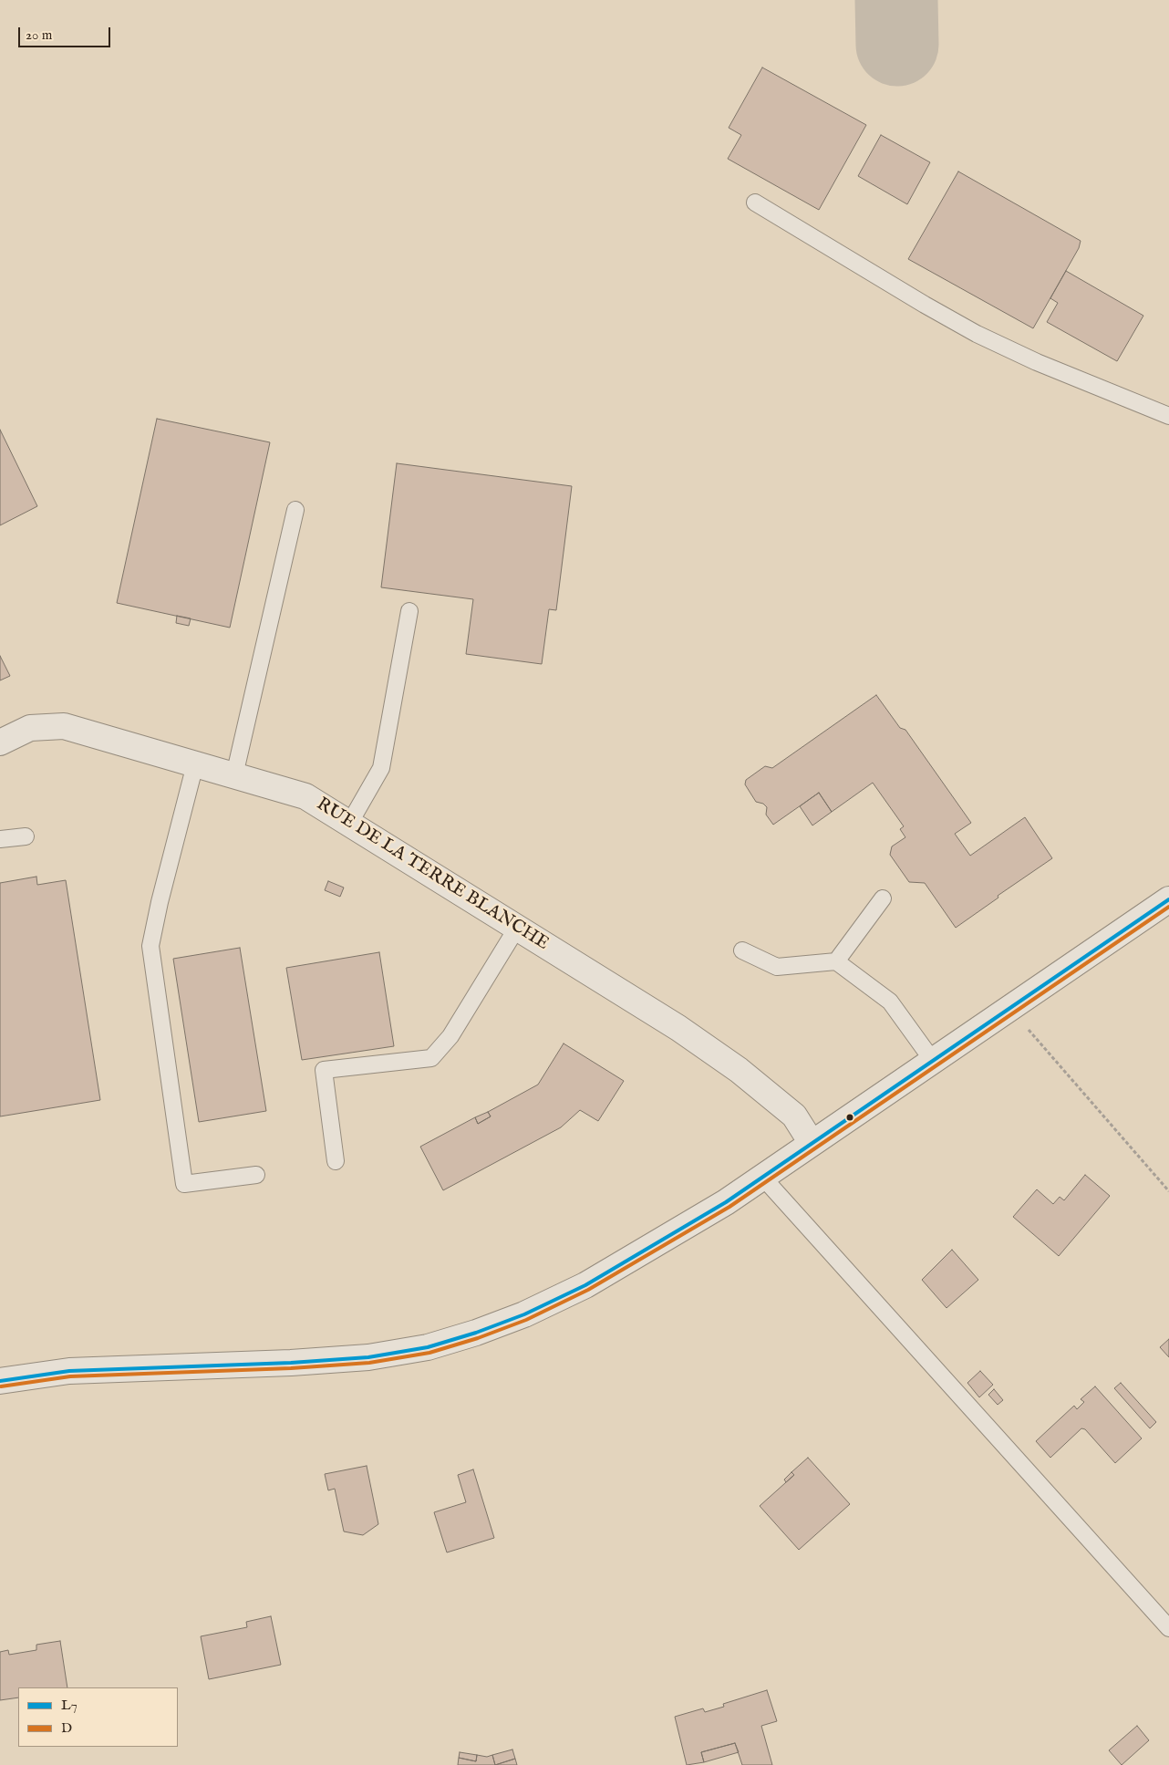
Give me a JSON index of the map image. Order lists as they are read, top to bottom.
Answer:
{
  "streets": {
    "street": ["RUE DE LA TERRE BLANCHE"]
  },
  "lines": ["transit line L7", "transit line D"],
  "legend": ["L7", "D"],
  "scale_bar": "20 m"
}
